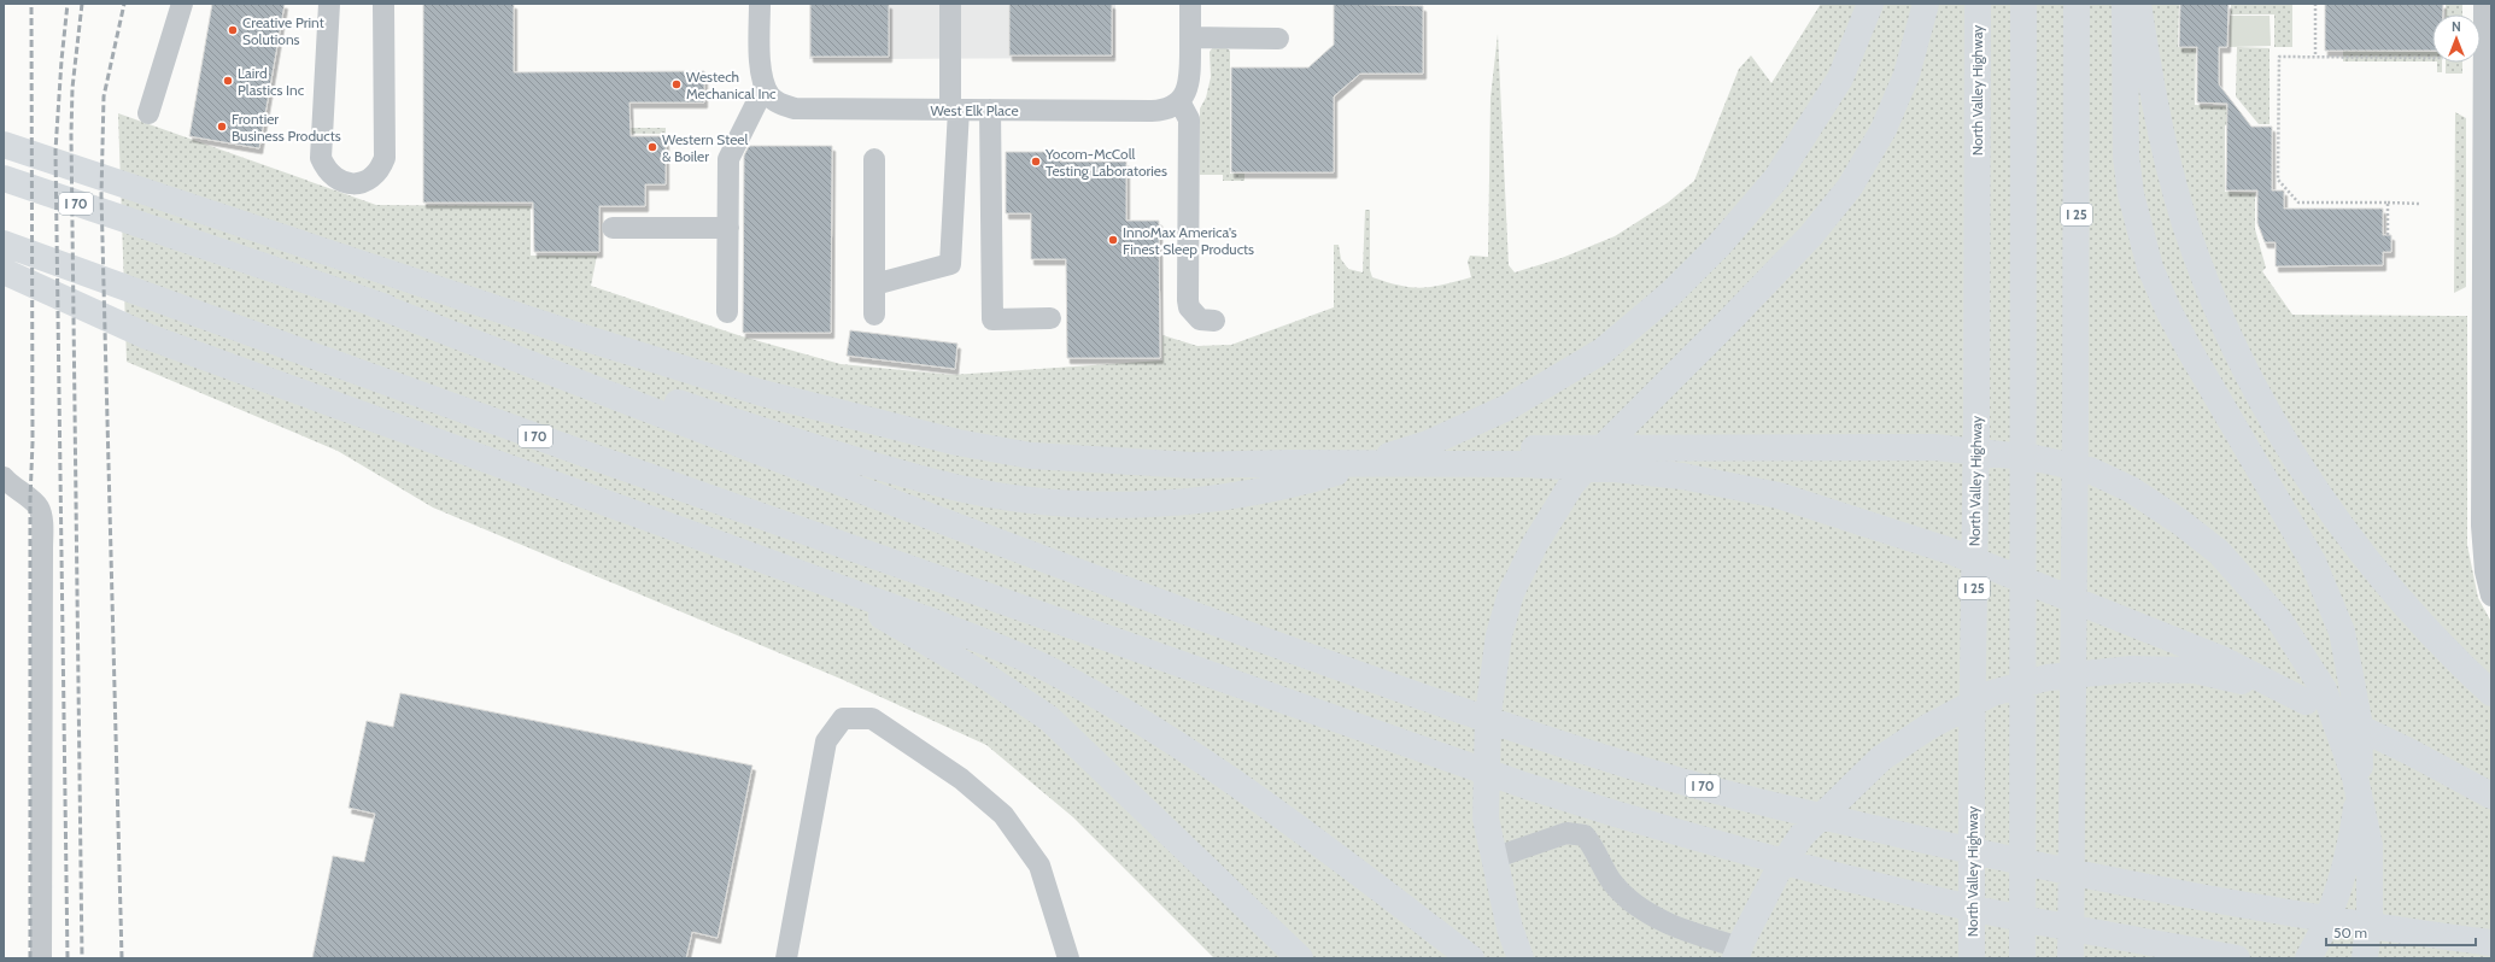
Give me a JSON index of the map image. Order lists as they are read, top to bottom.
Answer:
{
  "streets": {
    "highway": ["North Valley Highway", "I 70", "I 25"],
    "street": ["West Elk Place"]
  },
  "places": [
    "Creative Print Solutions",
    "Laird Plastics Inc",
    "Westech Mechanical Inc",
    "Frontier Business Products",
    "Western Steel & Boiler",
    "Yocom-McColl Testing Laboratories",
    "InnoMax America's Finest Sleep Products"
  ],
  "scale_bar": "50 m",
  "north": "top"
}
